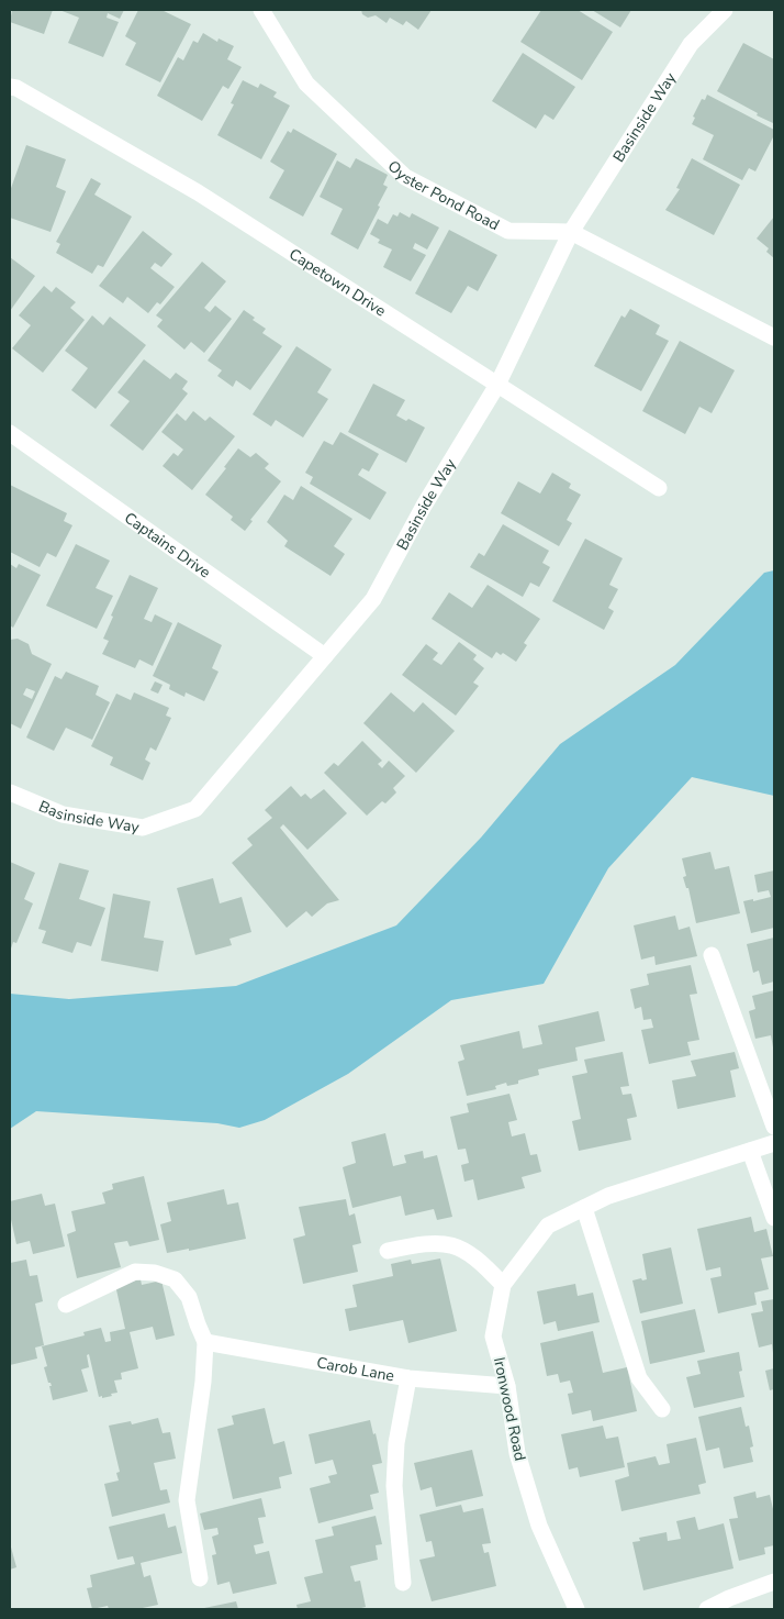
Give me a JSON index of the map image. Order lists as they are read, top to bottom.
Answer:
{
  "streets": {
    "street": [
      "Basinside Way",
      "Oyster Pond Road",
      "Capetown Drive",
      "Captains Drive",
      "Carob Lane",
      "Ironwood Road"
    ]
  },
  "crossings": [
    ["Basinside Way", "Oyster Pond Road"],
    ["Basinside Way", "Capetown Drive"],
    ["Basinside Way", "Captains Drive"],
    ["Carob Lane", "Ironwood Road"]
  ]
}
